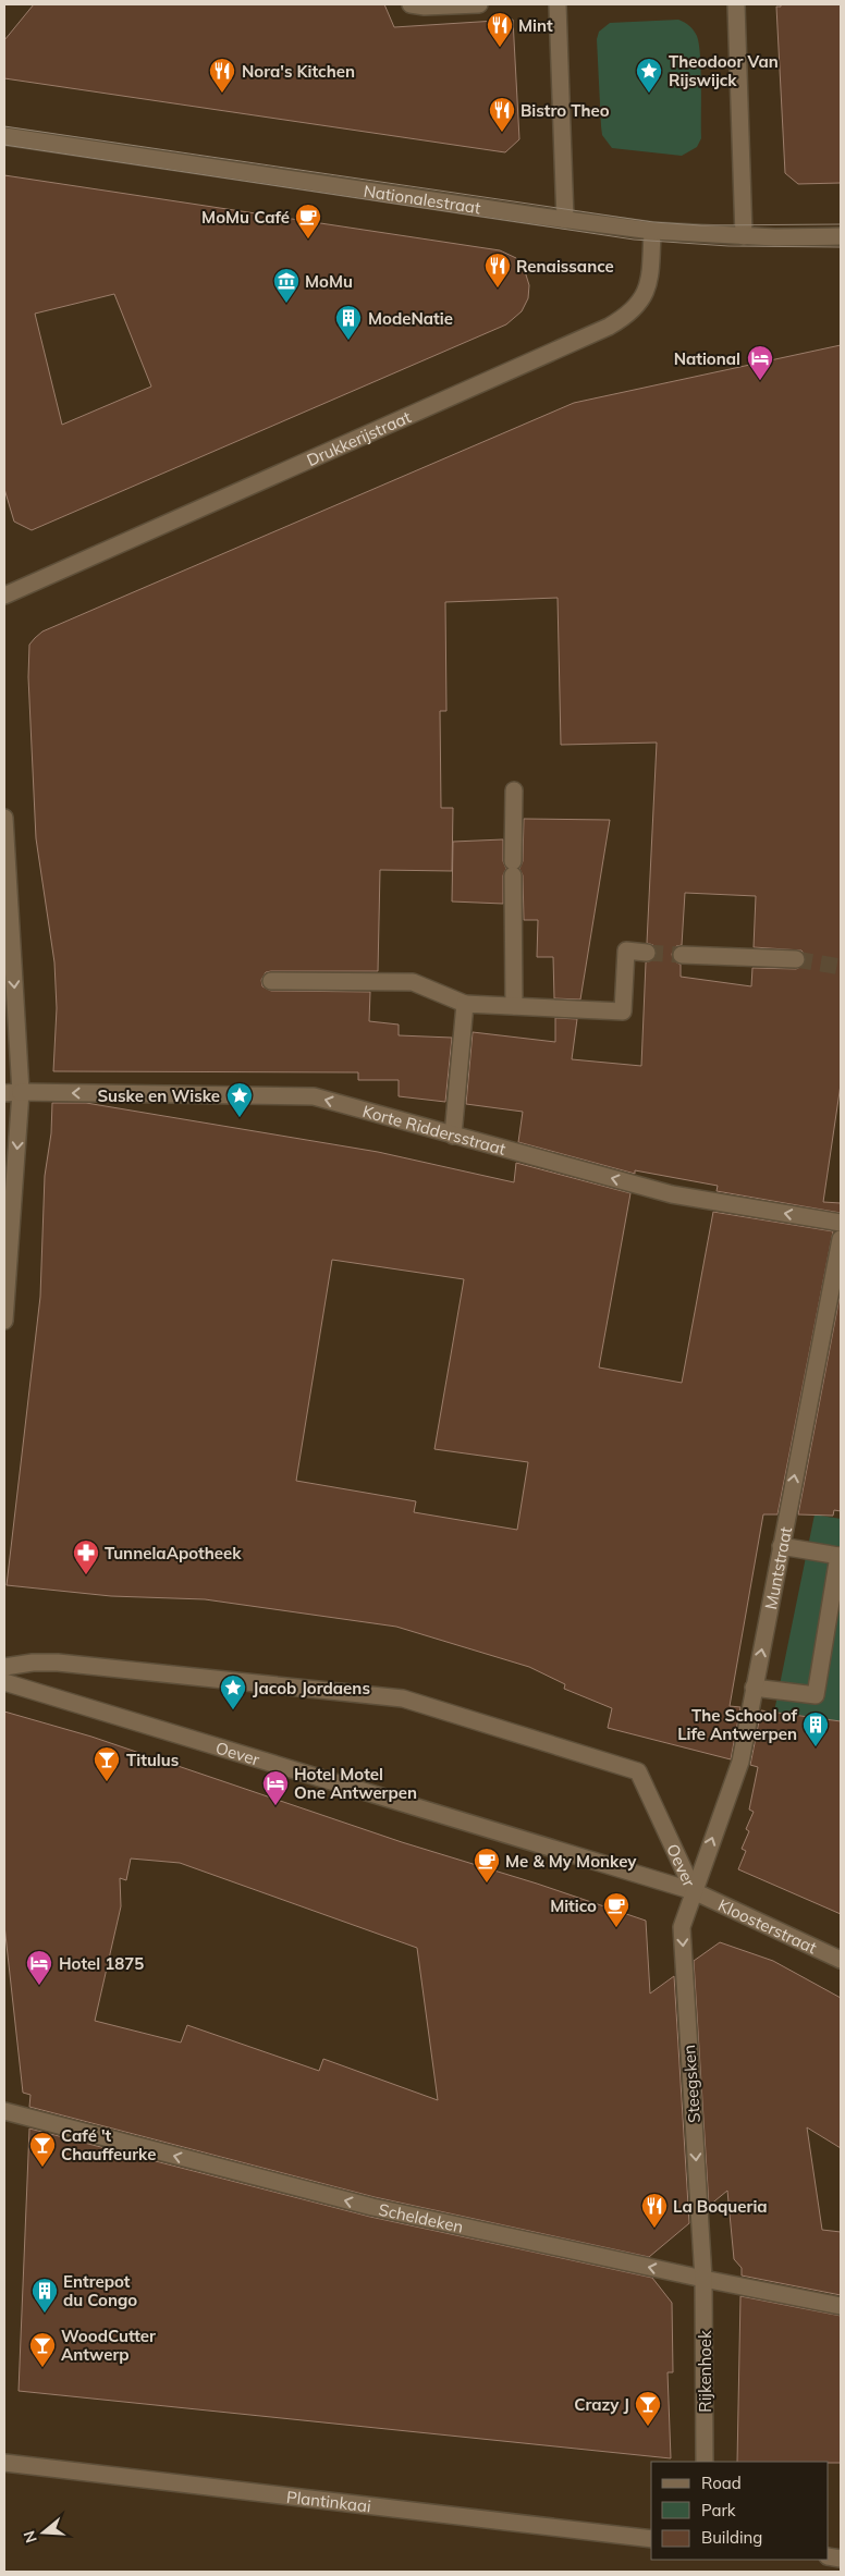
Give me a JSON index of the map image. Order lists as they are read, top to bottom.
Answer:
{
  "streets": {
    "street": [
      "Nationalestraat",
      "Drukkerijstraat",
      "Korte Riddersstraat",
      "Muntstraat",
      "Oever",
      "Kloosterstraat",
      "Steegsken",
      "Scheldeken",
      "Rijkenhoek",
      "Plantinkaai"
    ]
  },
  "crossings": [
    ["Nationalestraat", "Drukkerijstraat"],
    ["Muntstraat", "Oever"],
    ["Muntstraat", "Kloosterstraat"],
    ["Muntstraat", "Steegsken"],
    ["Oever", "Kloosterstraat"],
    ["Oever", "Steegsken"],
    ["Kloosterstraat", "Steegsken"],
    ["Steegsken", "Scheldeken"],
    ["Steegsken", "Rijkenhoek"],
    ["Scheldeken", "Rijkenhoek"]
  ],
  "one_way": [
    "Korte Riddersstraat",
    "Muntstraat",
    "Steegsken",
    "Scheldeken"
  ],
  "places": {
    "restaurant": [
      "Mint",
      "Nora's Kitchen",
      "Bistro Theo",
      "Renaissance",
      "La Boqueria"
    ],
    "place": ["Theodoor Van Rijswijck", "Suske en Wiske", "Jacob Jordaens"],
    "cafe": ["MoMu Café", "Me & My Monkey", "Mitico"],
    "museum": ["MoMu"],
    "building": ["ModeNatie", "The School of Life Antwerpen", "Entrepot du Congo"],
    "hotel": ["National", "Hotel Motel One Antwerpen", "Hotel 1875"],
    "pharmacy": ["TunnelaApotheek"],
    "bar": [
      "Titulus",
      "Café 't Chauffeurke",
      "WoodCutter Antwerp",
      "Crazy J"
    ]
  },
  "legend": ["Road", "Park", "Building"],
  "north": "left"
}
